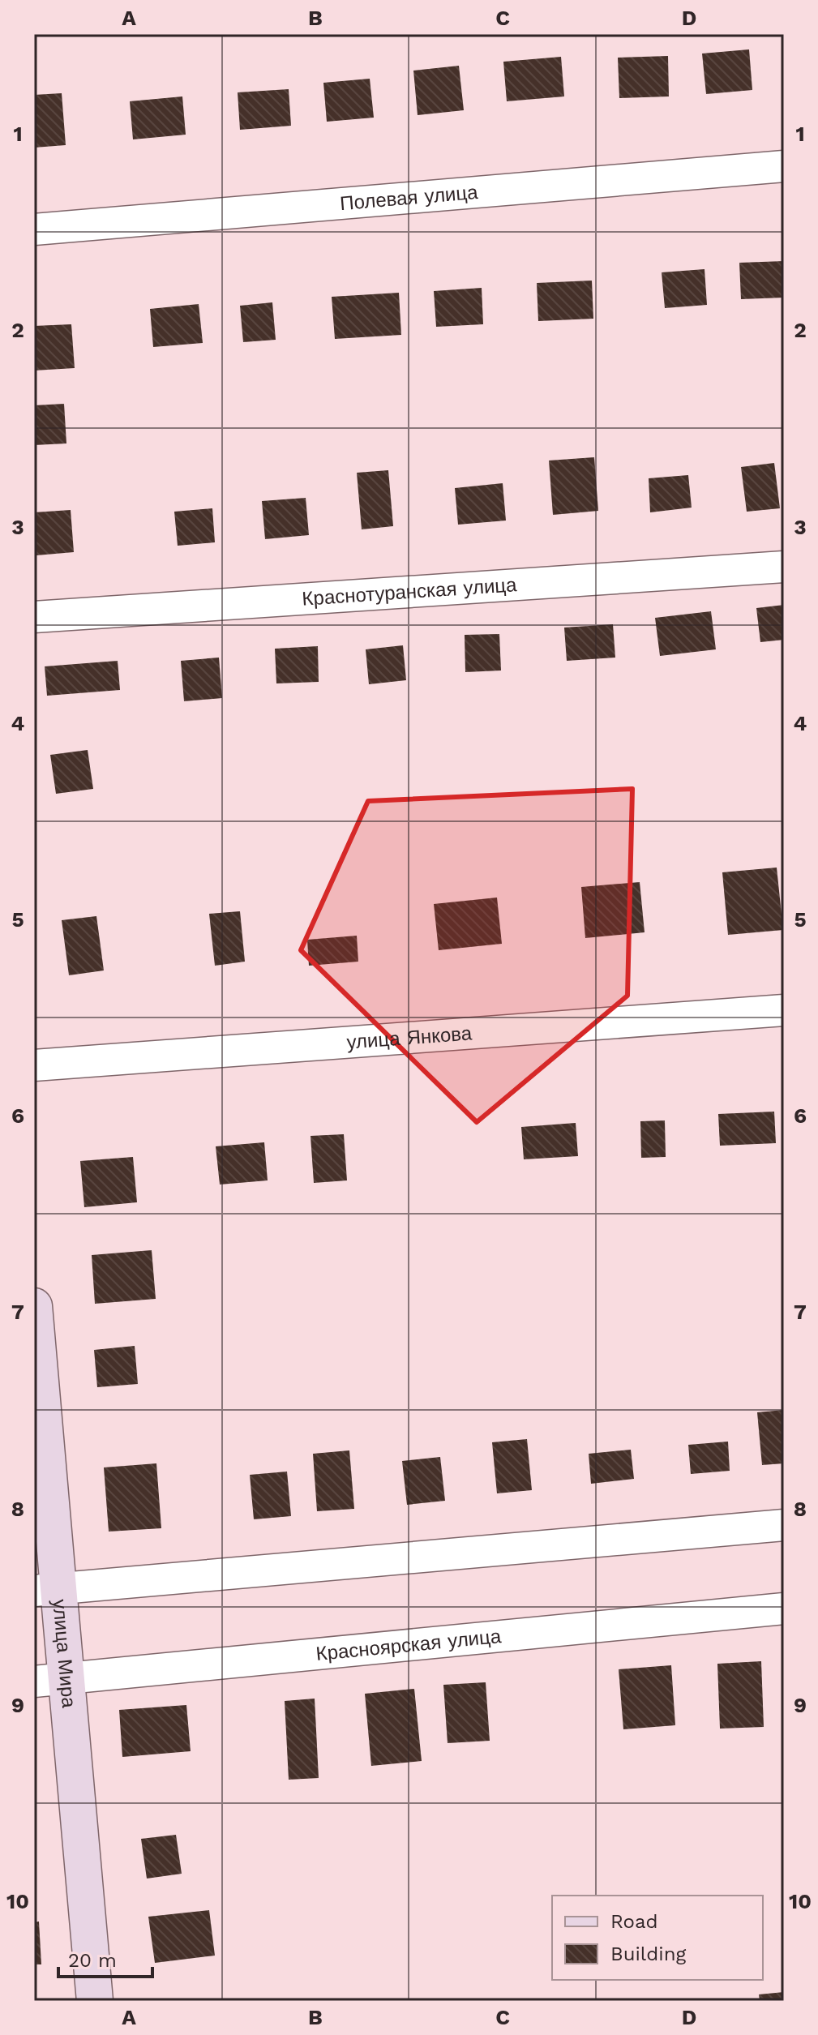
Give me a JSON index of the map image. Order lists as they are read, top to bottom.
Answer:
{
  "streets": {
    "main road": ["улица Мира"],
    "street": [
      "Полевая улица",
      "Краснотуранская улица",
      "улица Янкова",
      "Красноярская улица"
    ]
  },
  "crossings": [
    ["Красноярская улица", "улица Мира"]
  ],
  "legend": ["Road", "Building"],
  "scale_bar": "20 m",
  "grid": {
    "columns": [
      "A",
      "B",
      "C",
      "D"
    ],
    "rows": [
      "1",
      "2",
      "3",
      "4",
      "5",
      "6",
      "7",
      "8",
      "9",
      "10"
    ]
  }
}
